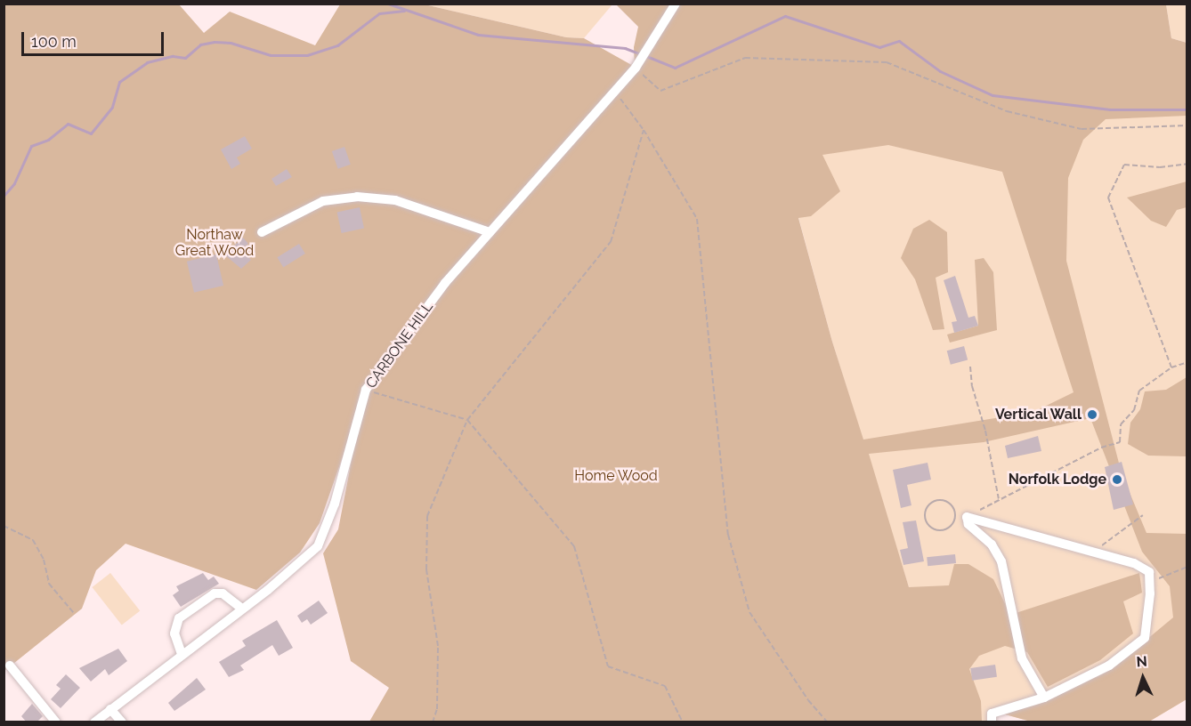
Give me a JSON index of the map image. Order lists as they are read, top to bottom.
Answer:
{
  "streets": {
    "street": ["CARBONE HILL"]
  },
  "parks": ["Northaw Great Wood", "Home Wood"],
  "places": ["Vertical Wall", "Norfolk Lodge"],
  "scale_bar": "100 m",
  "north": "top"
}
